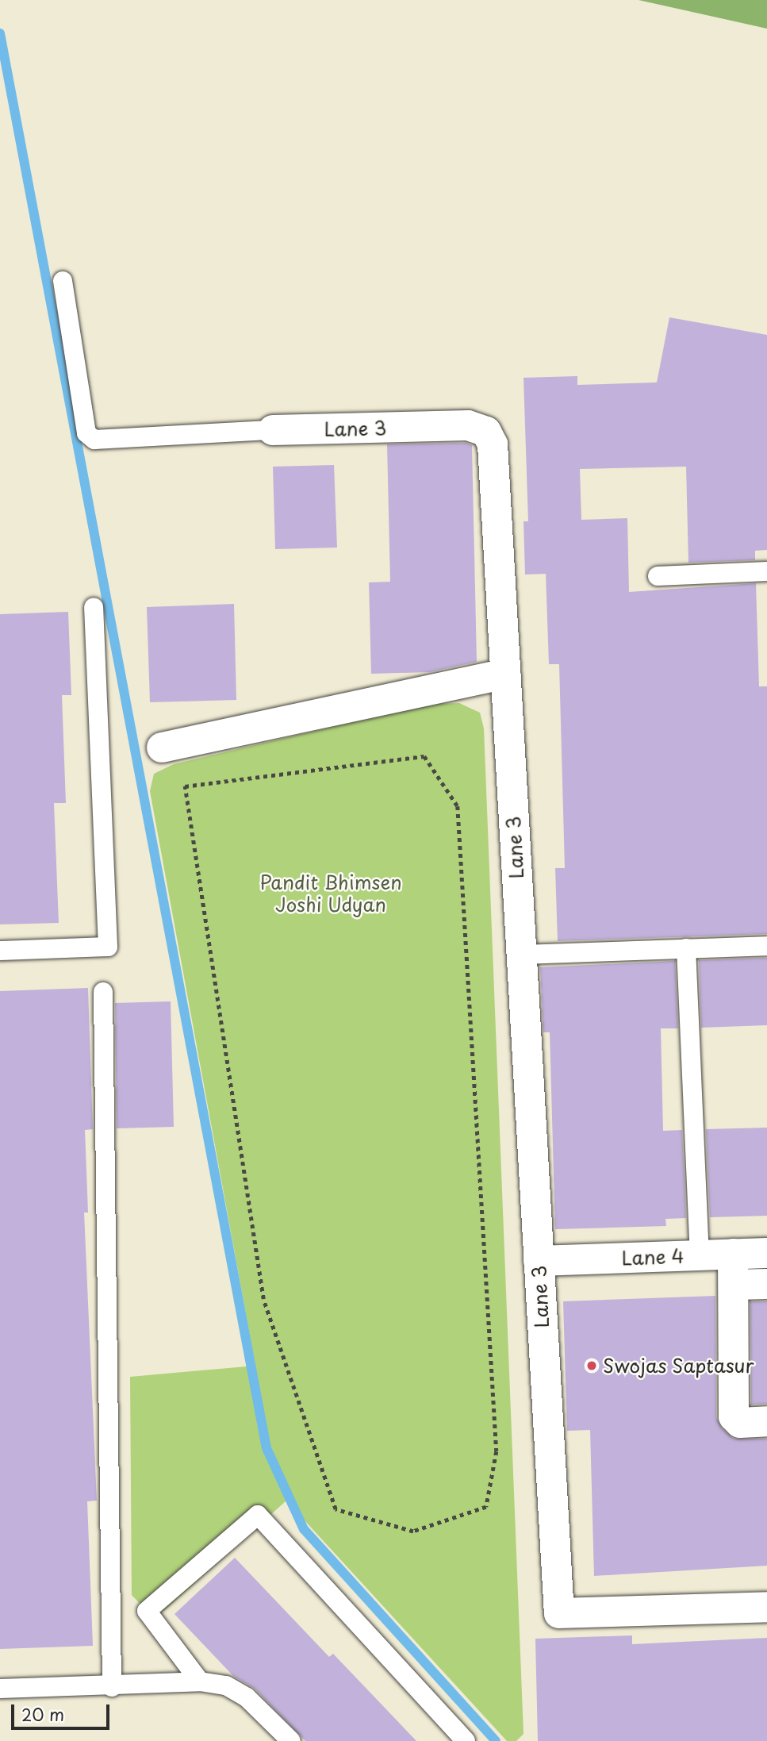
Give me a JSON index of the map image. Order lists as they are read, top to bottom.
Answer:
{
  "streets": {
    "street": ["Lane 3", "Lane 4"]
  },
  "crossings": [
    ["Lane 3", "Lane 4"]
  ],
  "parks": ["Pandit Bhimsen Joshi Udyan"],
  "places": ["Swojas Saptasur"],
  "scale_bar": "20 m"
}
